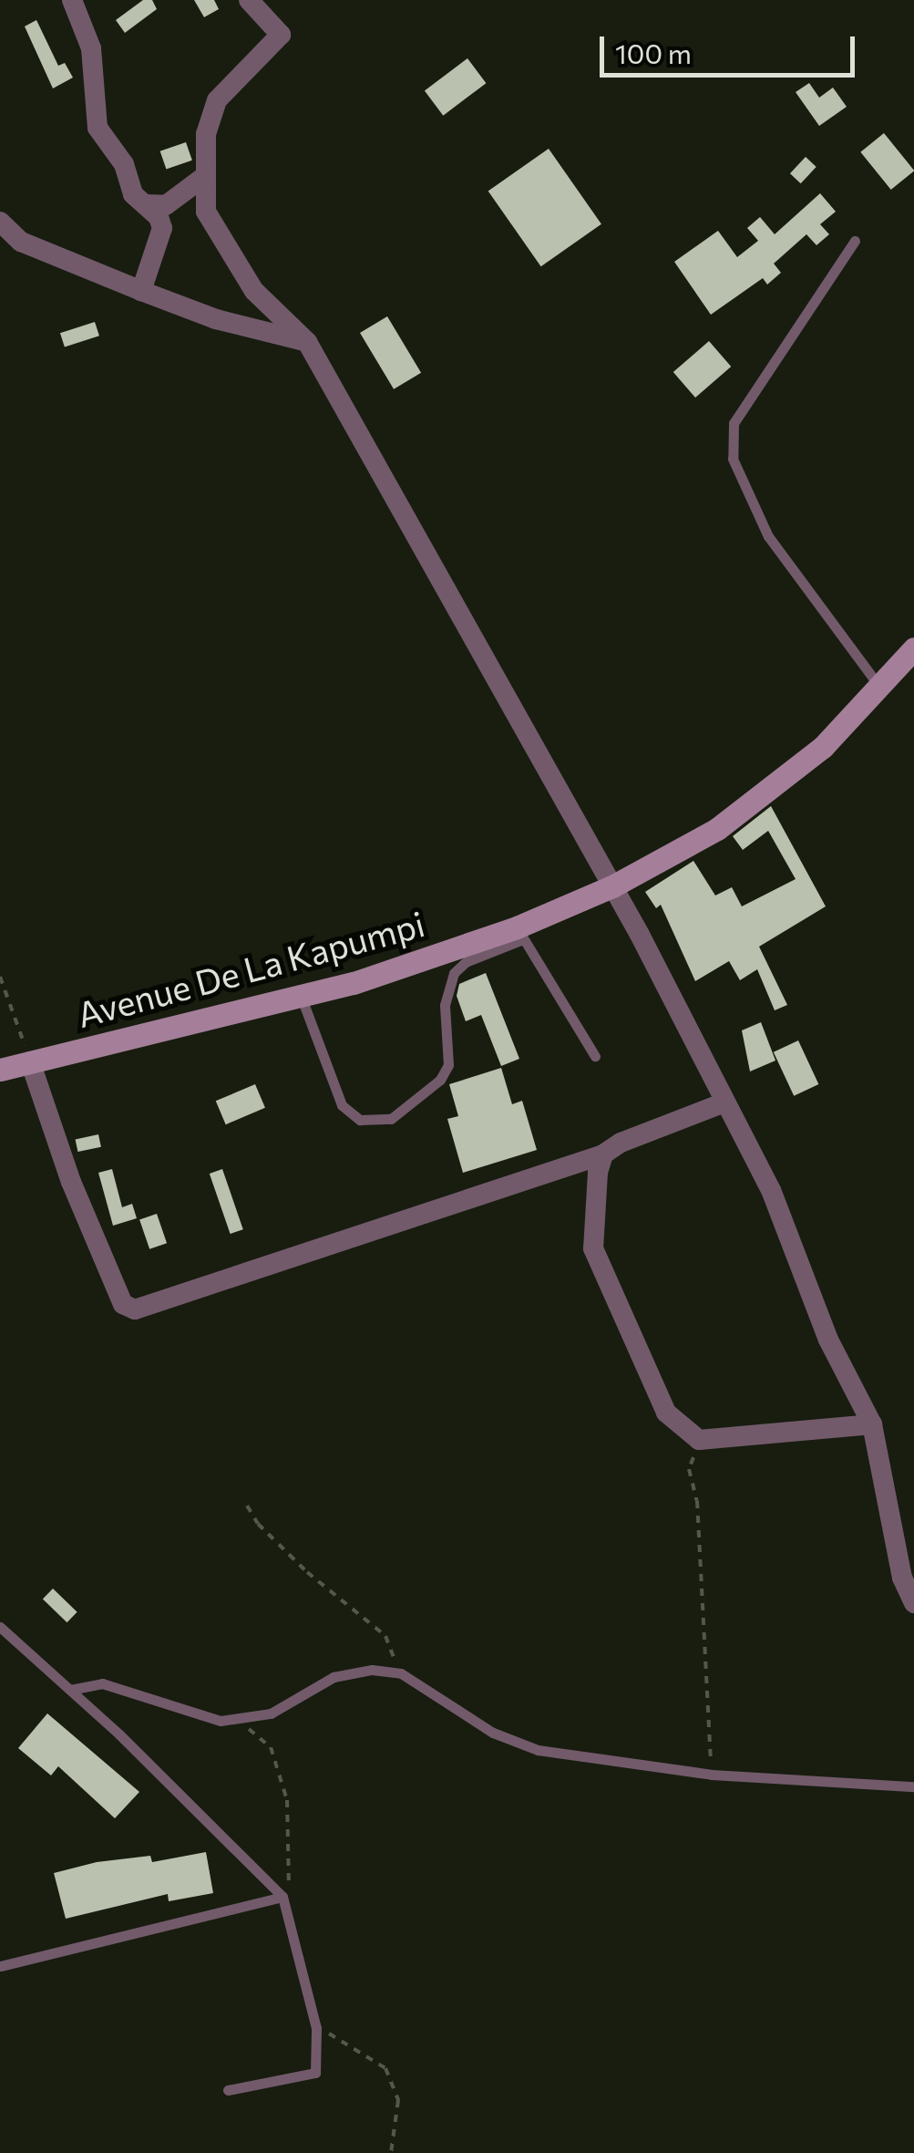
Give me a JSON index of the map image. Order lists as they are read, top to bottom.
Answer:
{
  "streets": {
    "main road": ["Avenue De La Kapumpi"]
  },
  "scale_bar": "100 m"
}
